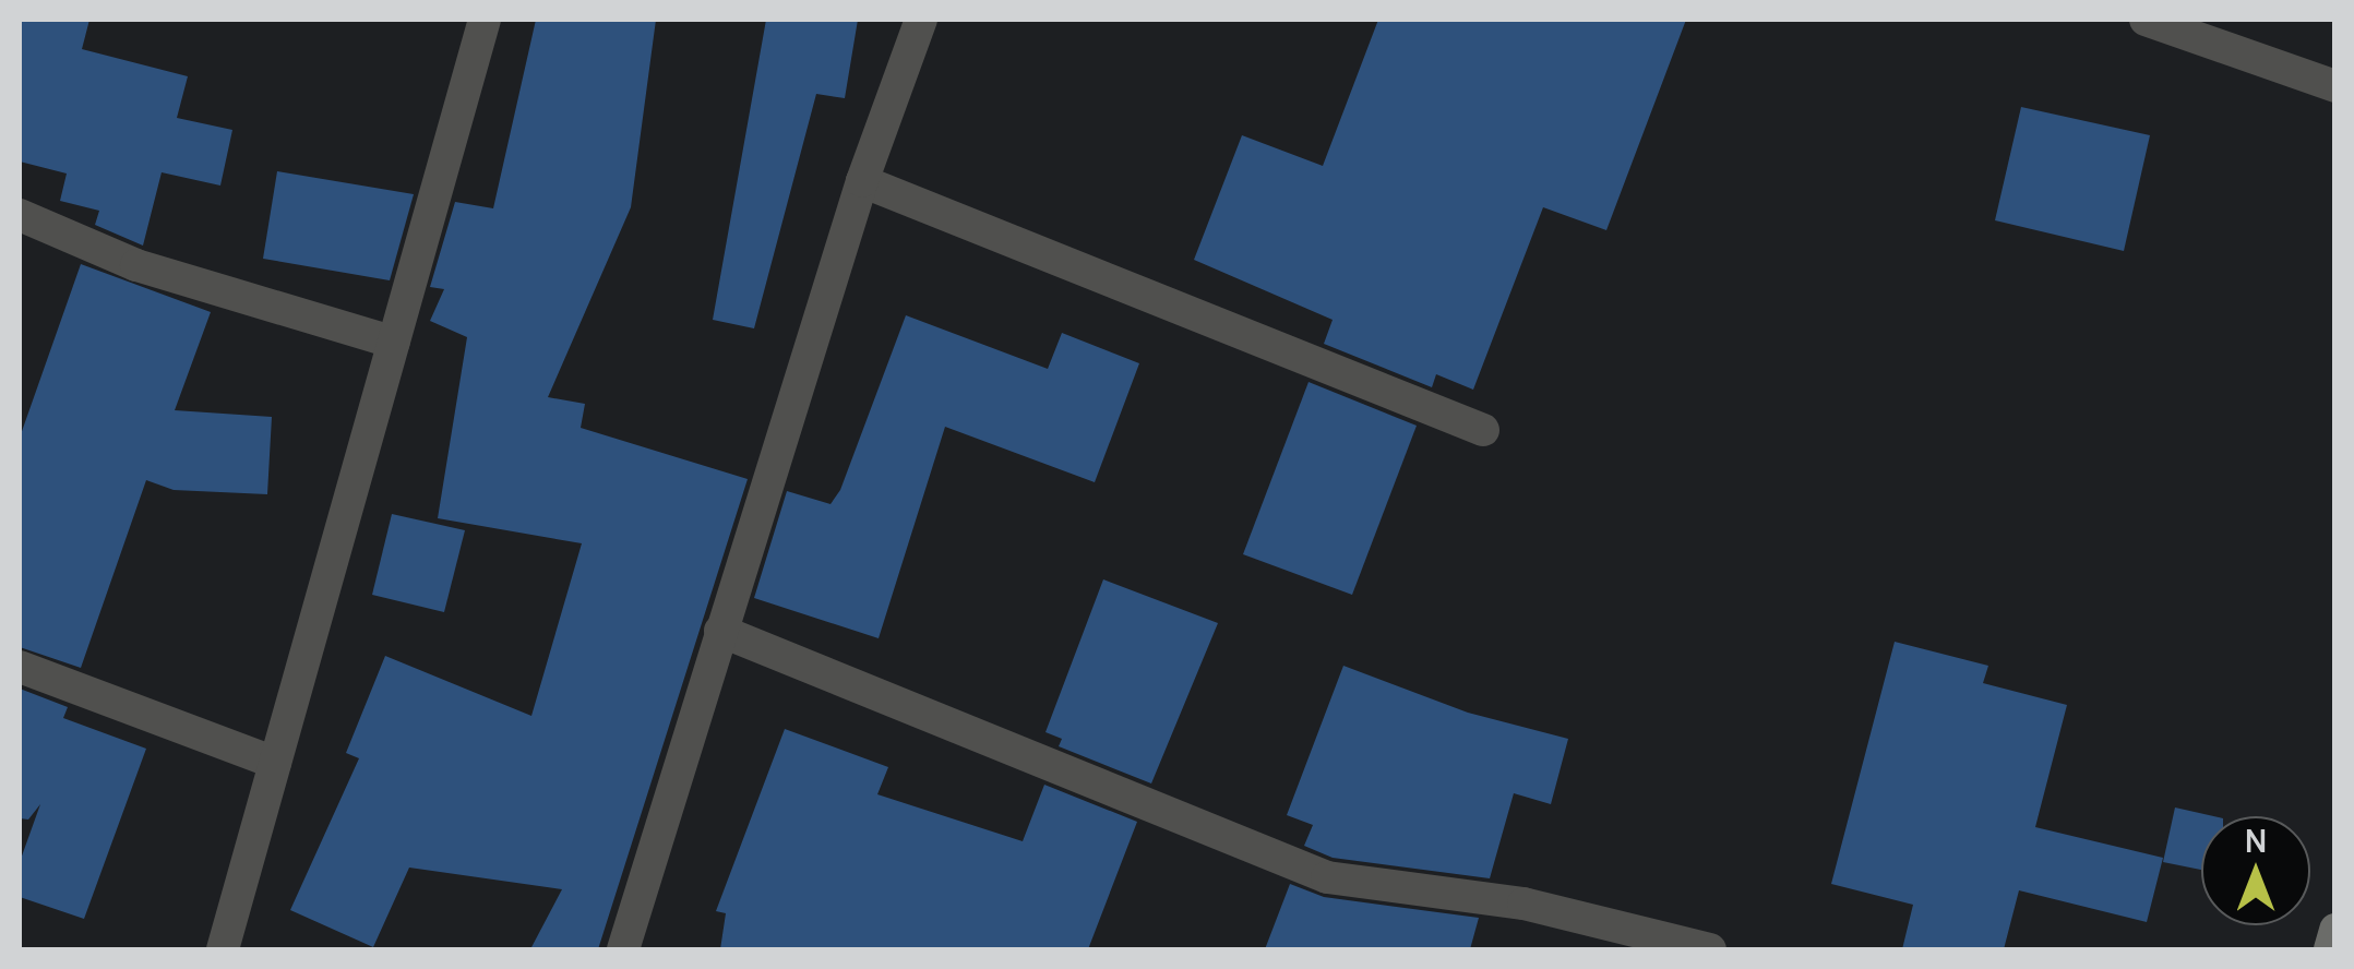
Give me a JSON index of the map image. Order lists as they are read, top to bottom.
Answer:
{
  "north": "top"
}
